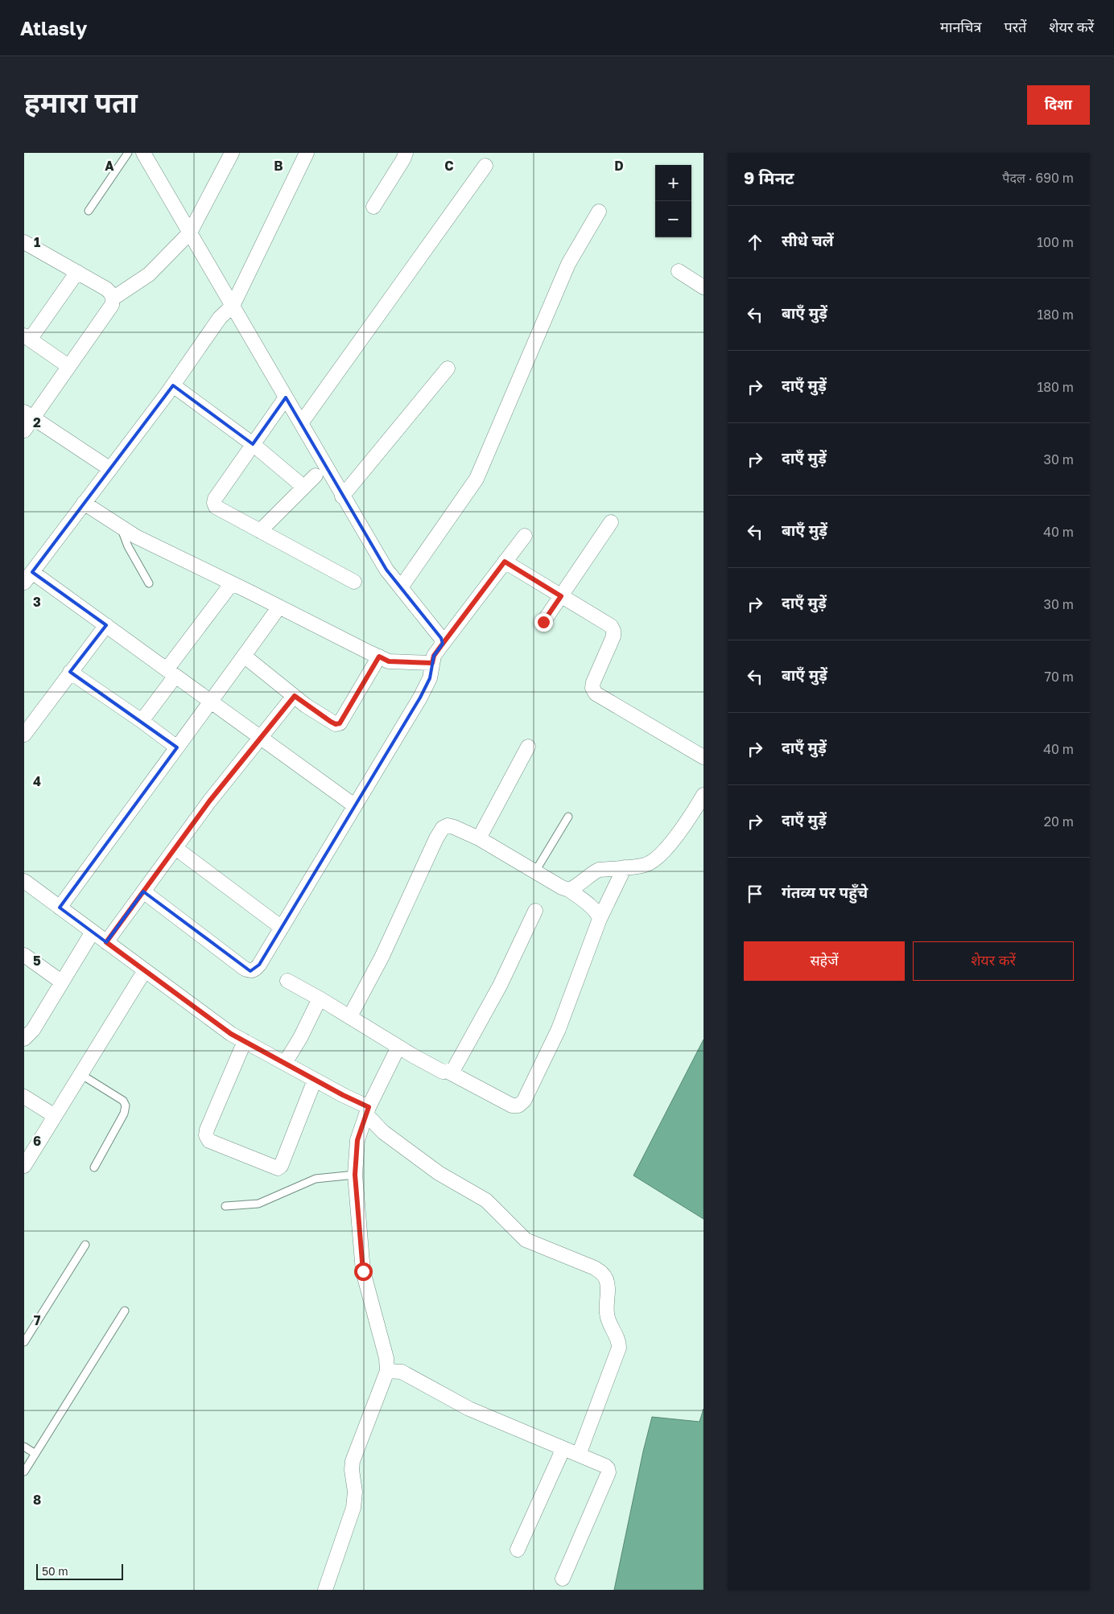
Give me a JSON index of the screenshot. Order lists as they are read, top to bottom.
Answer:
{
  "scale_bar": "50 m",
  "page": {
    "header": "Atlasly",
    "nav": ["मानचित्र", "परतें", "शेयर करें"],
    "title": "हमारा पता",
    "buttons": [
      "दिशा",
      ["सहेजें", "शेयर करें"]
    ],
    "heading": ["9 मिनट", "पैदल · 690 m"],
    "map_buttons": ["+", "−"],
    "list": [
      ["सीधे चलें", "100 m"],
      ["बाएँ मुड़ें", "180 m"],
      ["दाएँ मुड़ें", "180 m"],
      ["दाएँ मुड़ें", "30 m"],
      ["बाएँ मुड़ें", "40 m"],
      ["दाएँ मुड़ें", "30 m"],
      ["बाएँ मुड़ें", "70 m"],
      ["दाएँ मुड़ें", "40 m"],
      ["दाएँ मुड़ें", "20 m"],
      "गंतव्य पर पहुँचे"
    ],
    "scale": "50 m"
  },
  "grid": {
    "columns": [
      "A",
      "B",
      "C",
      "D"
    ],
    "rows": [
      "1",
      "2",
      "3",
      "4",
      "5",
      "6",
      "7",
      "8"
    ]
  }
}
